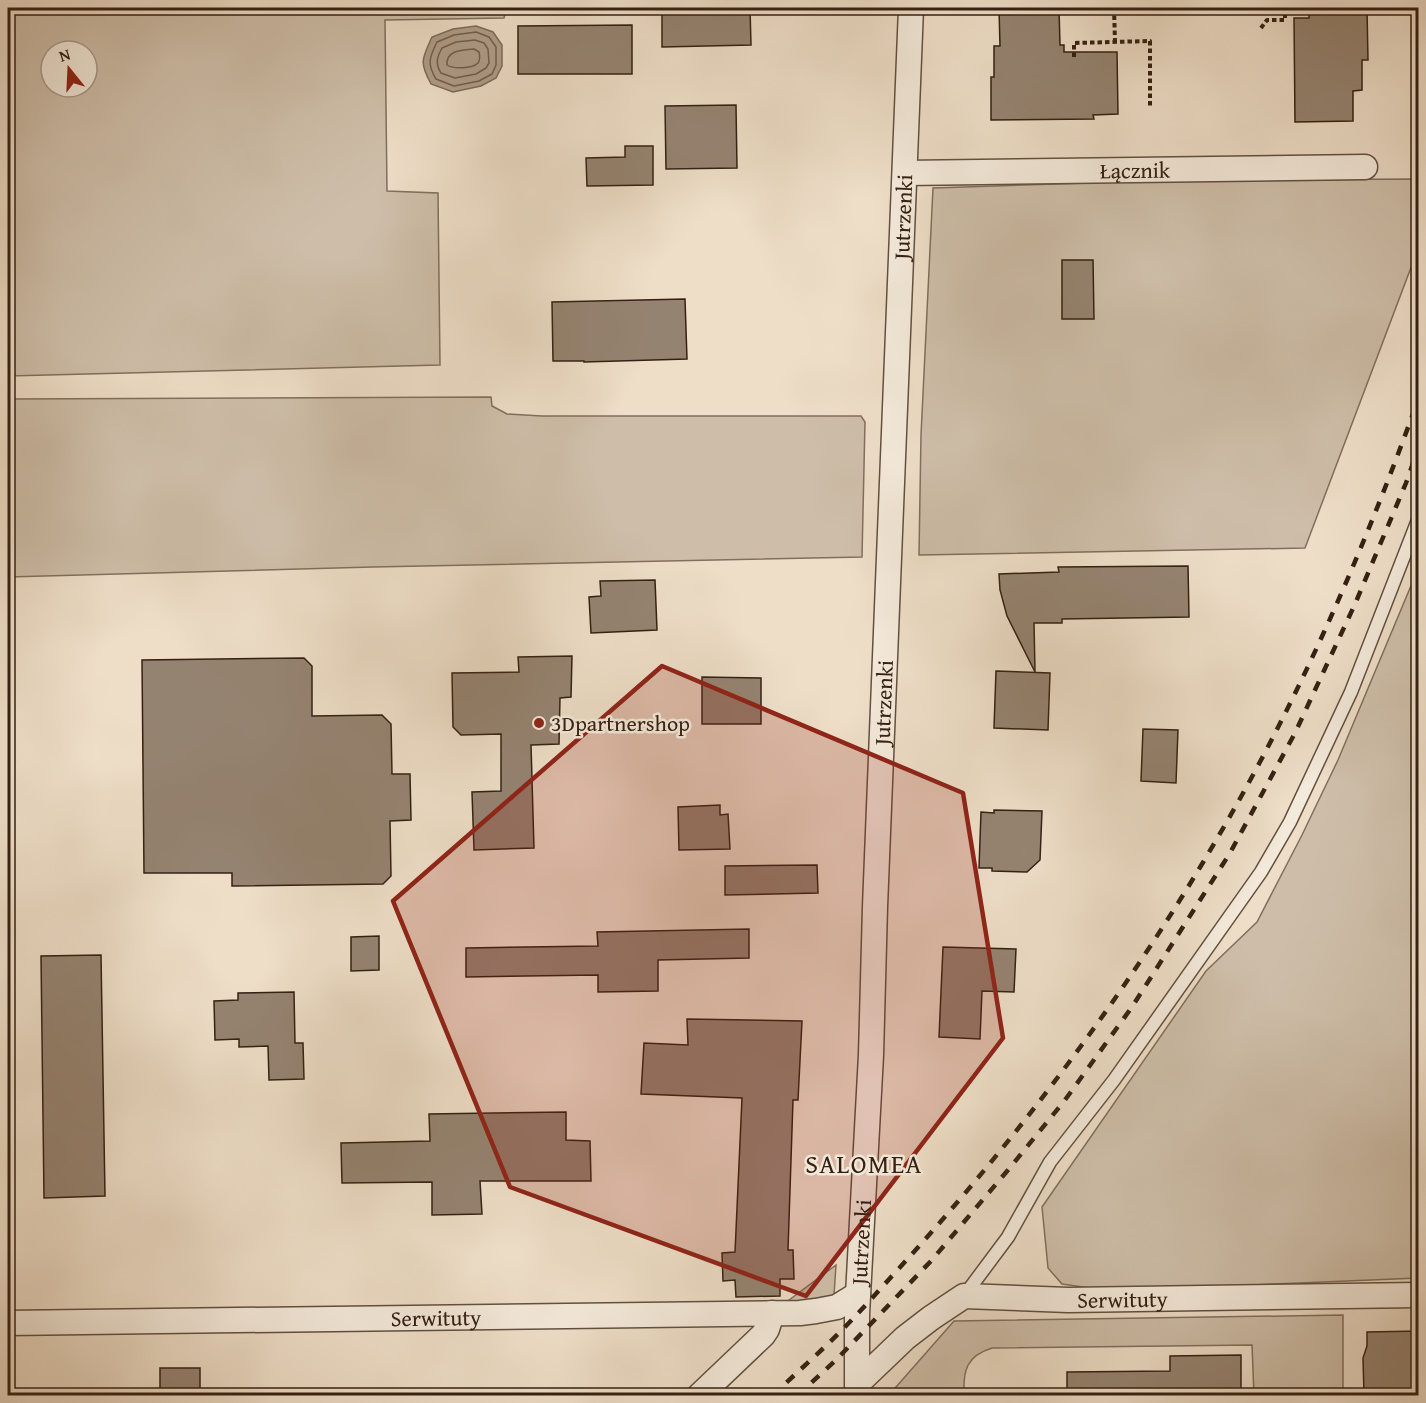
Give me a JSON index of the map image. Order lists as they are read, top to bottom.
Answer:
{
  "streets": {
    "street": ["Łącznik", "Jutrzenki", "Serwituty"]
  },
  "crossings": [
    ["Łącznik", "Jutrzenki"],
    ["Jutrzenki", "Serwituty"]
  ],
  "districts": ["SALOMEA"],
  "places": ["3Dpartnershop"],
  "north": "top"
}
